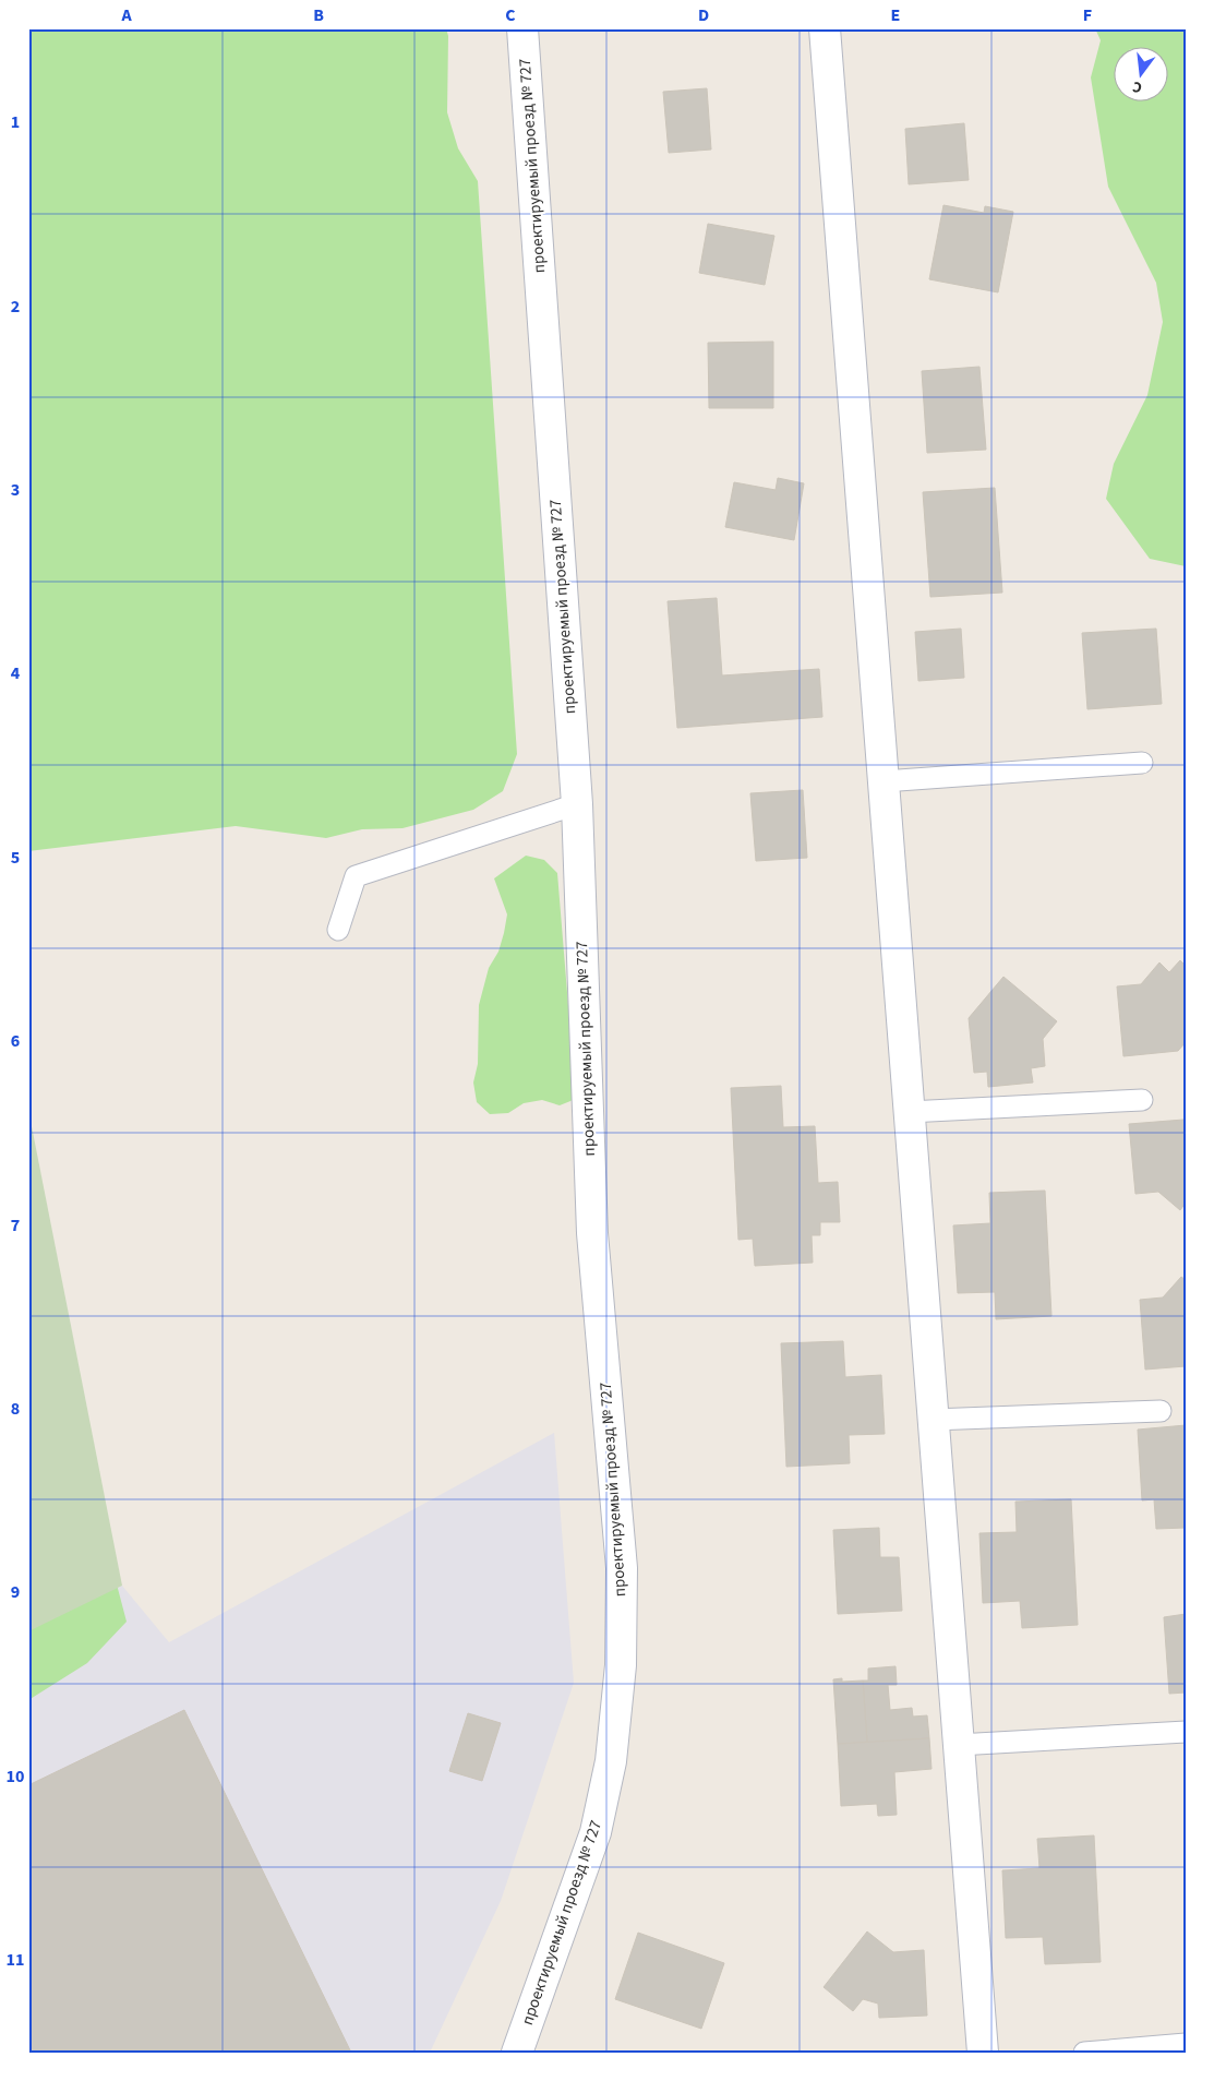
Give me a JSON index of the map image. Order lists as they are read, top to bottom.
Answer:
{
  "streets": {
    "street": ["проектируемый проезд № 727"]
  },
  "north": "bottom",
  "grid": {
    "columns": [
      "A",
      "B",
      "C",
      "D",
      "E",
      "F"
    ],
    "rows": [
      "1",
      "2",
      "3",
      "4",
      "5",
      "6",
      "7",
      "8",
      "9",
      "10",
      "11"
    ]
  }
}
